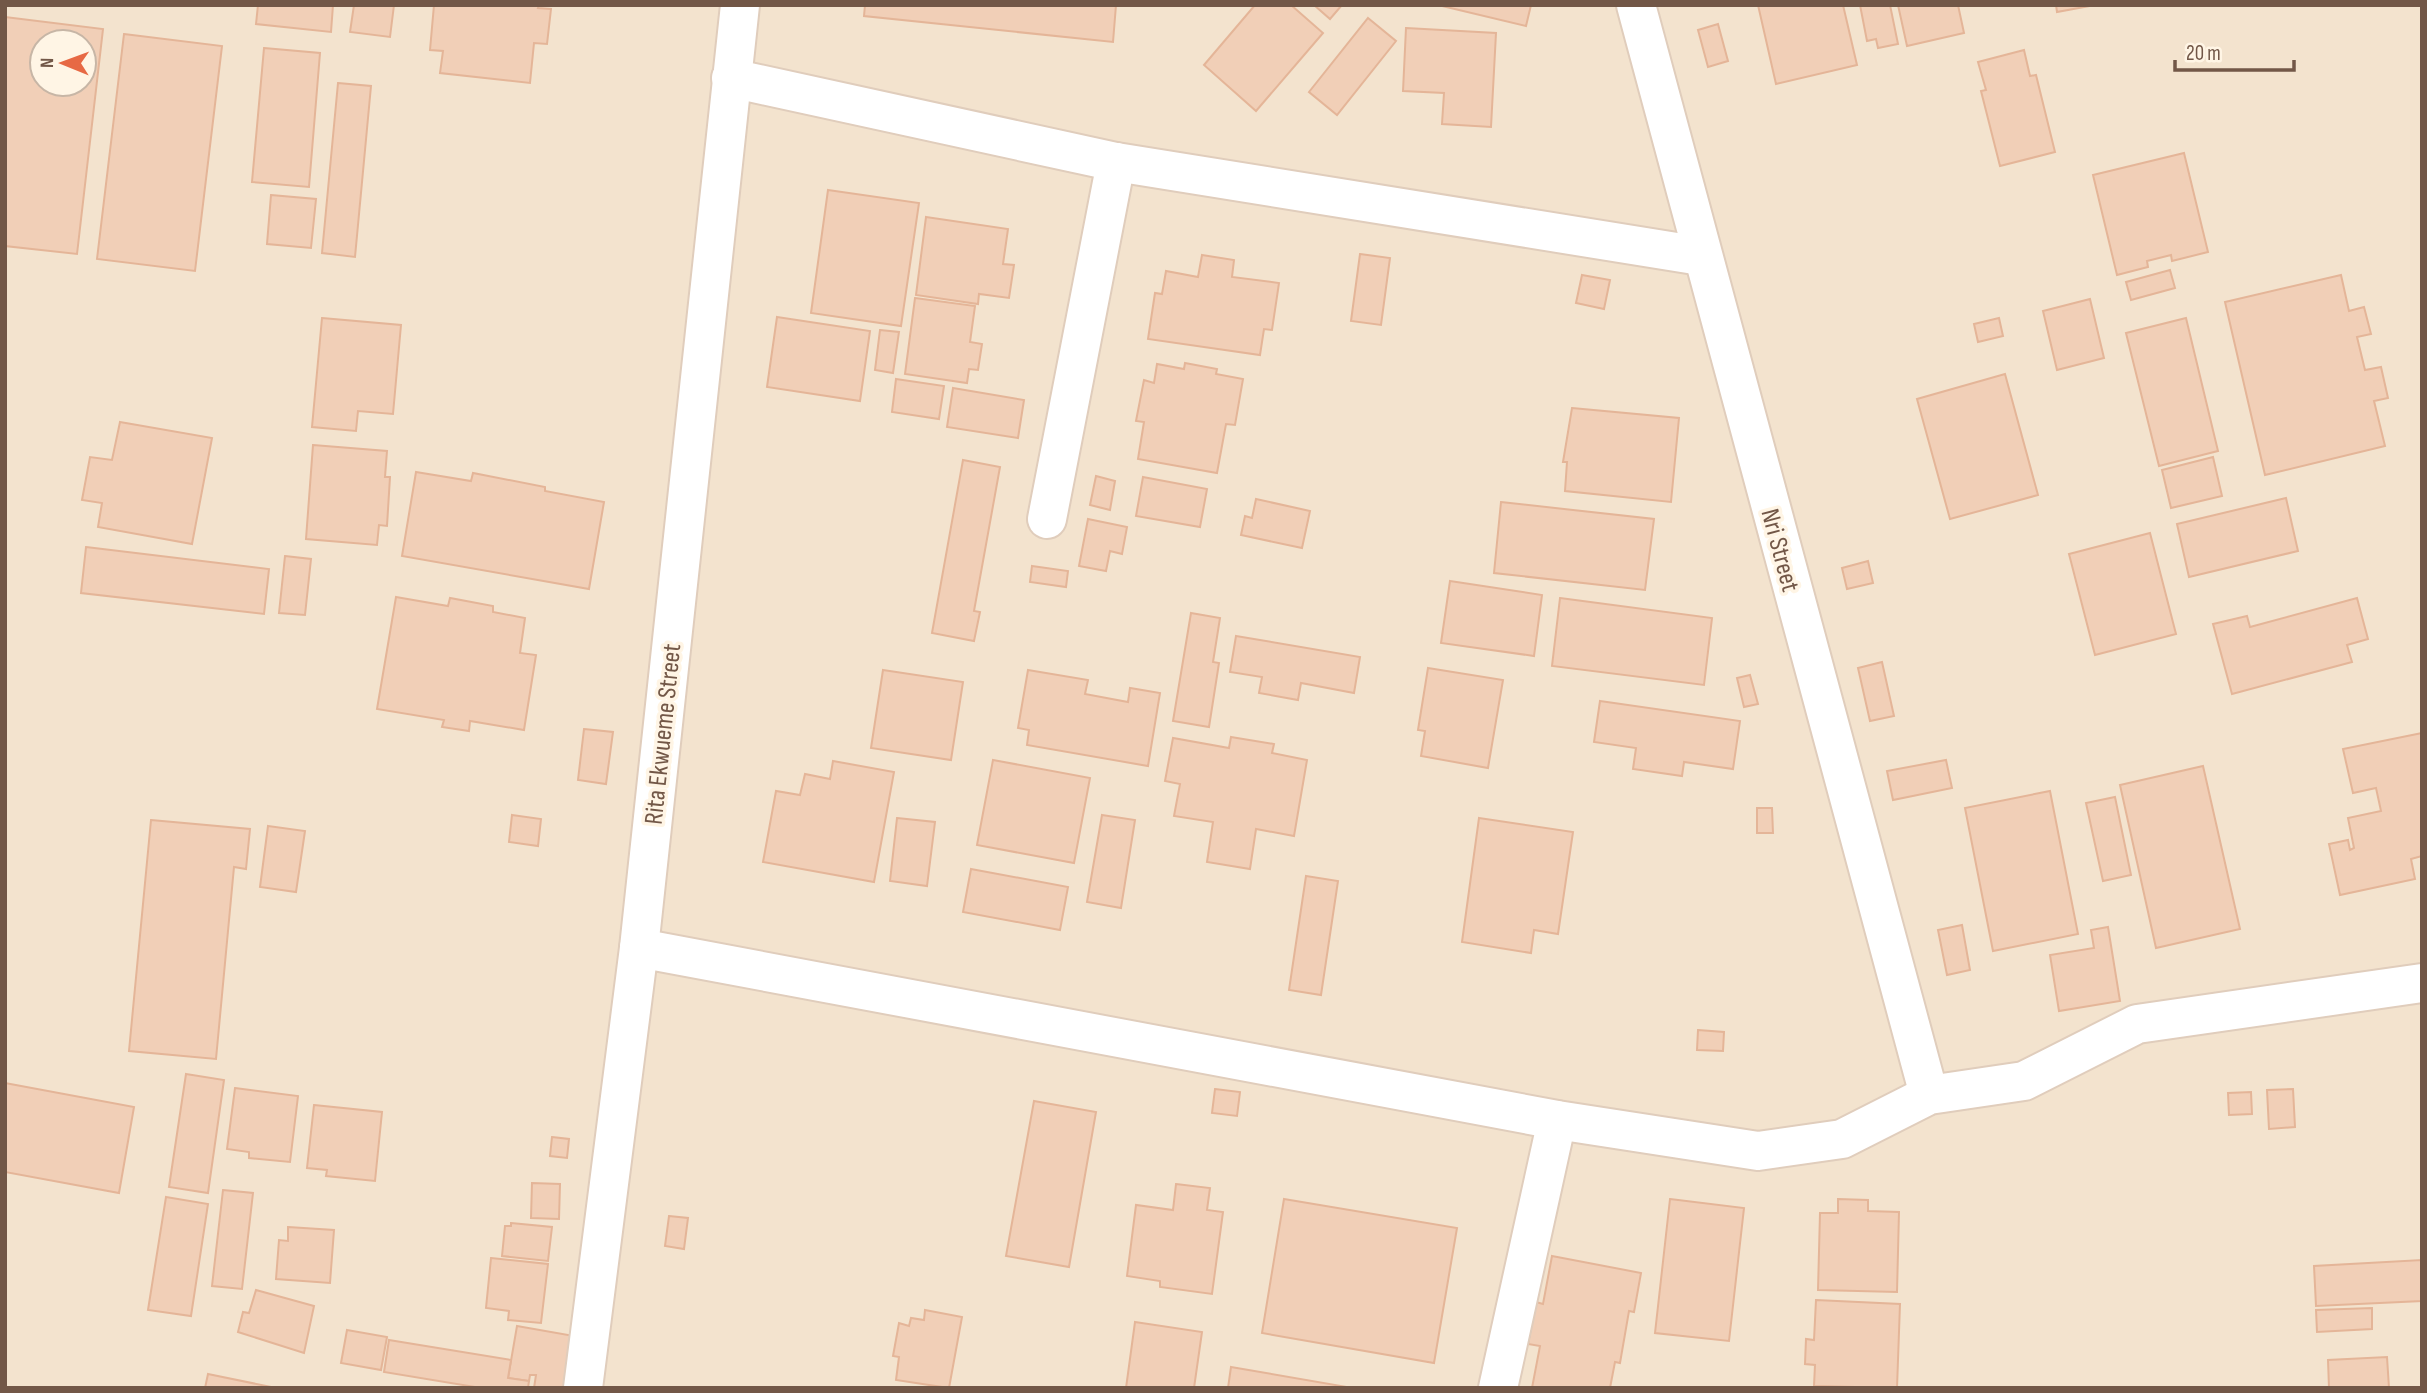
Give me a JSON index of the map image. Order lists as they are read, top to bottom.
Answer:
{
  "streets": {
    "street": ["Nri Street", "Rita Ekwueme Street"]
  },
  "scale_bar": "20 m",
  "north": "left"
}
